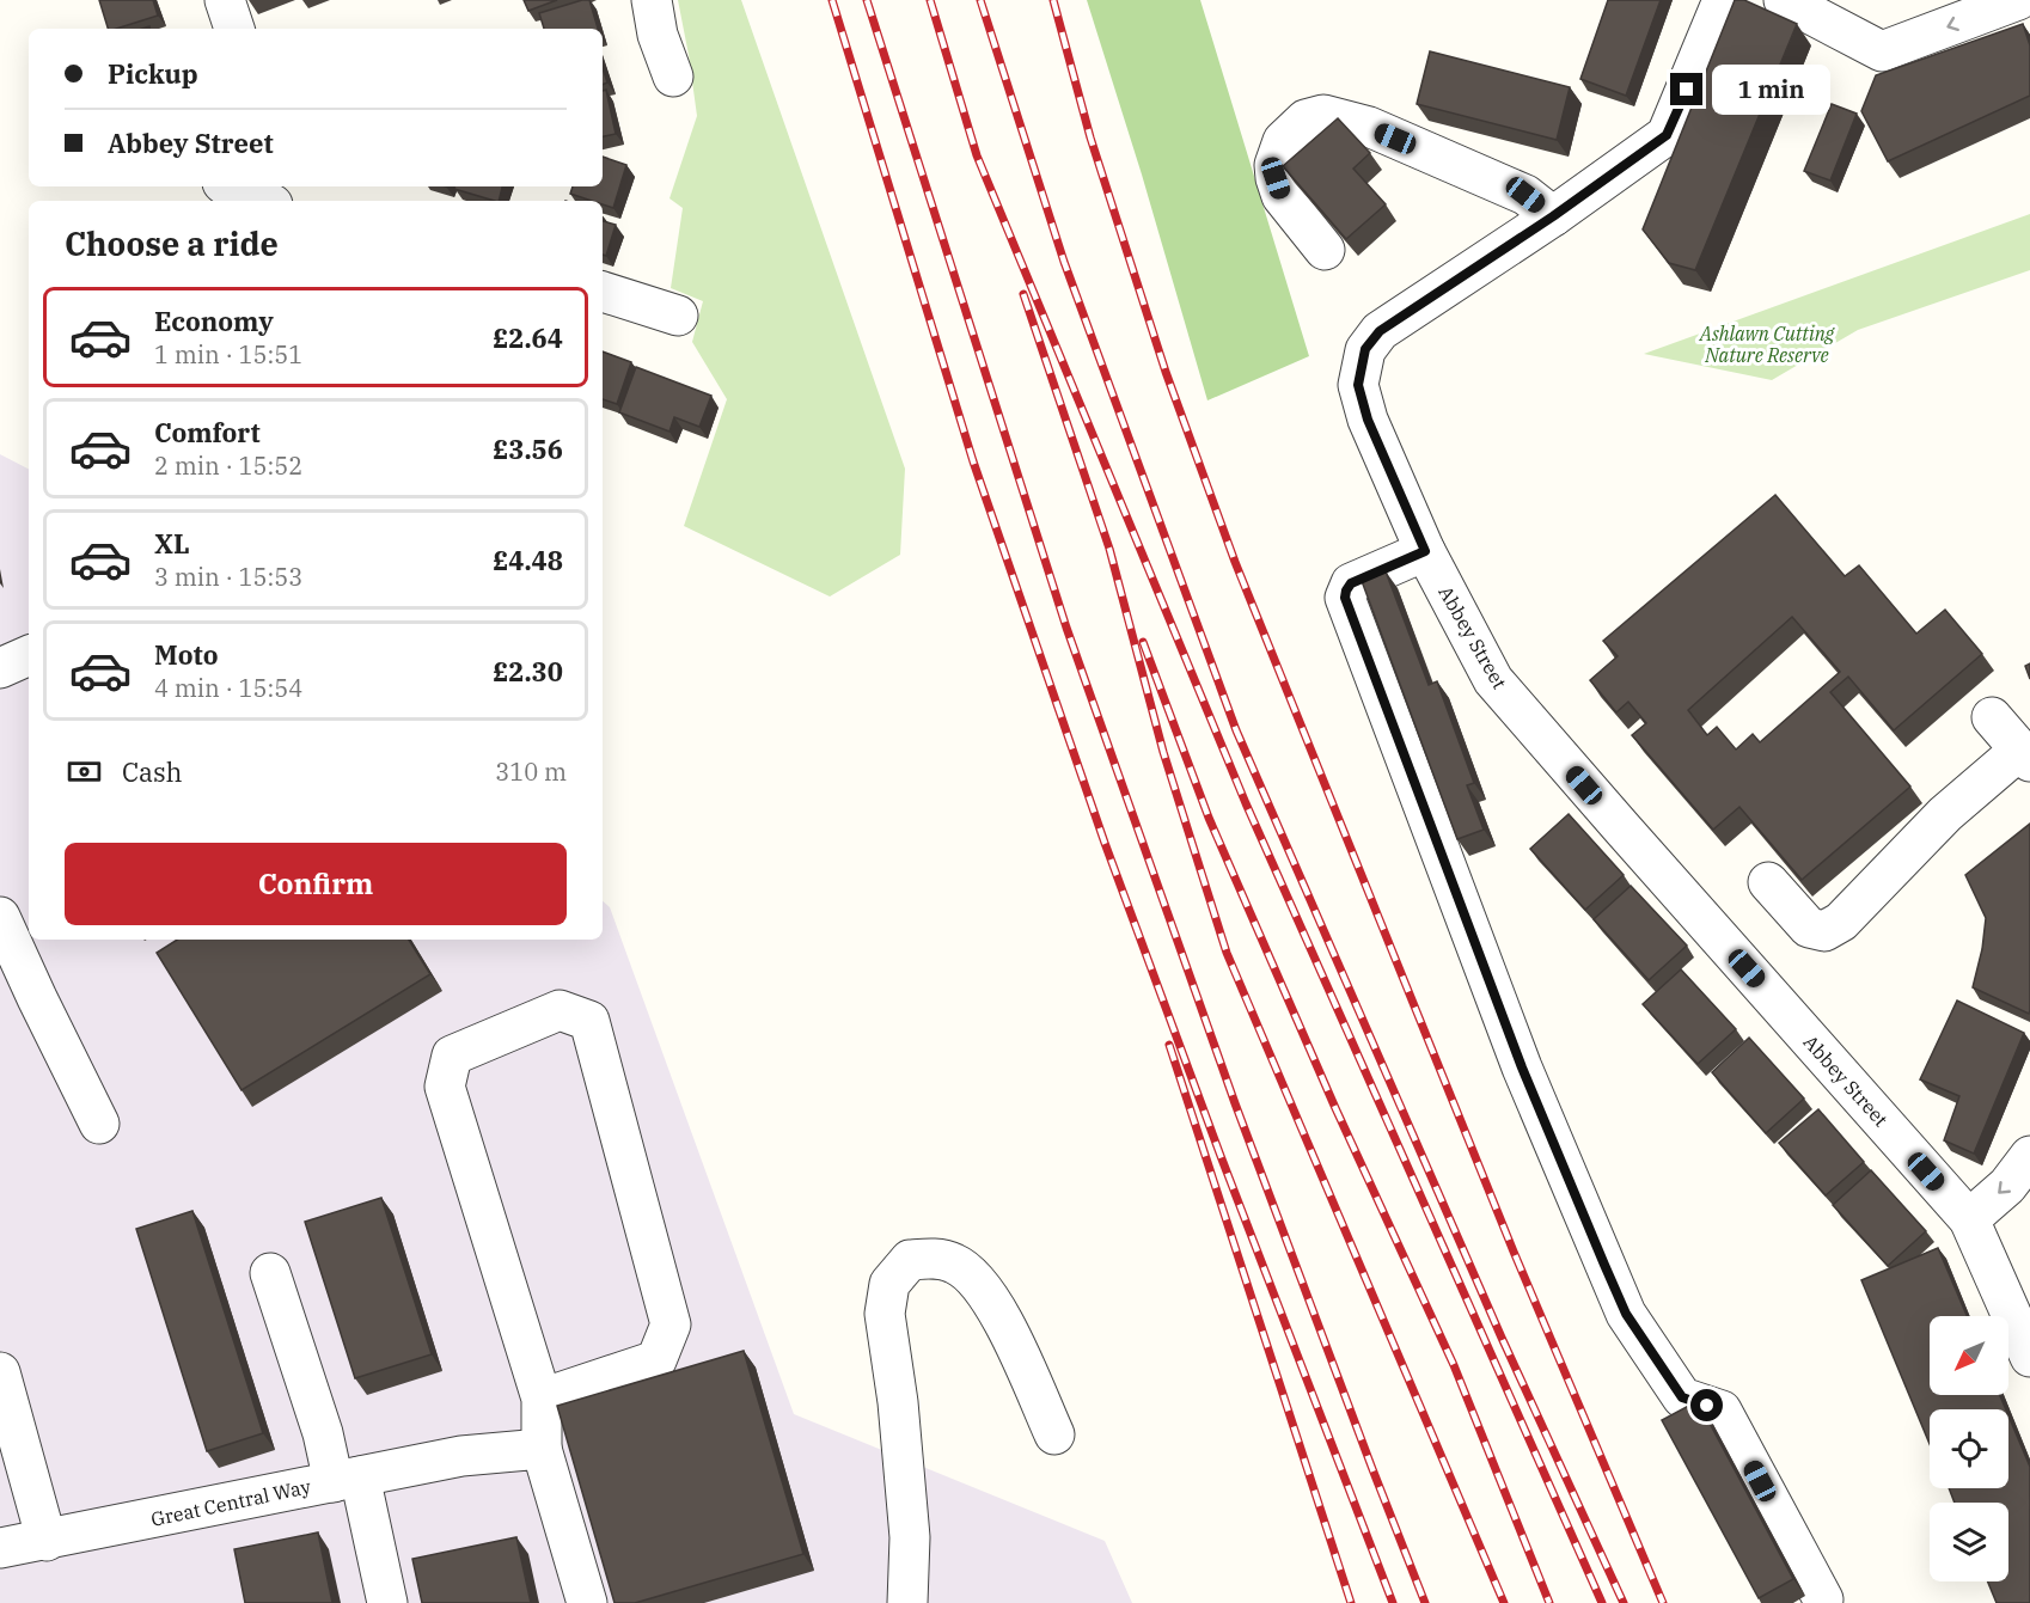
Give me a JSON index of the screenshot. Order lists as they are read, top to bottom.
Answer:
{
  "streets": {
    "street": ["Abbey Street", "Great Central Way"]
  },
  "parks": ["Ashlawn Cutting Nature Reserve"],
  "north": "bottom left",
  "page": {
    "banner": ["Pickup", "Abbey Street"],
    "bubble": "1 min",
    "heading": "Choose a ride",
    "list": [
      {
        "name": "Economy",
        "note": "1 min · 15:51",
        "value": "£2.64"
      },
      {
        "name": "Comfort",
        "note": "2 min · 15:52",
        "value": "£3.56"
      },
      {
        "name": "XL",
        "note": "3 min · 15:53",
        "value": "£4.48"
      },
      {
        "name": "Moto",
        "note": "4 min · 15:54",
        "value": "£2.30"
      }
    ],
    "pay": ["Cash", "310 m"],
    "buttons": "Confirm"
  }
}
